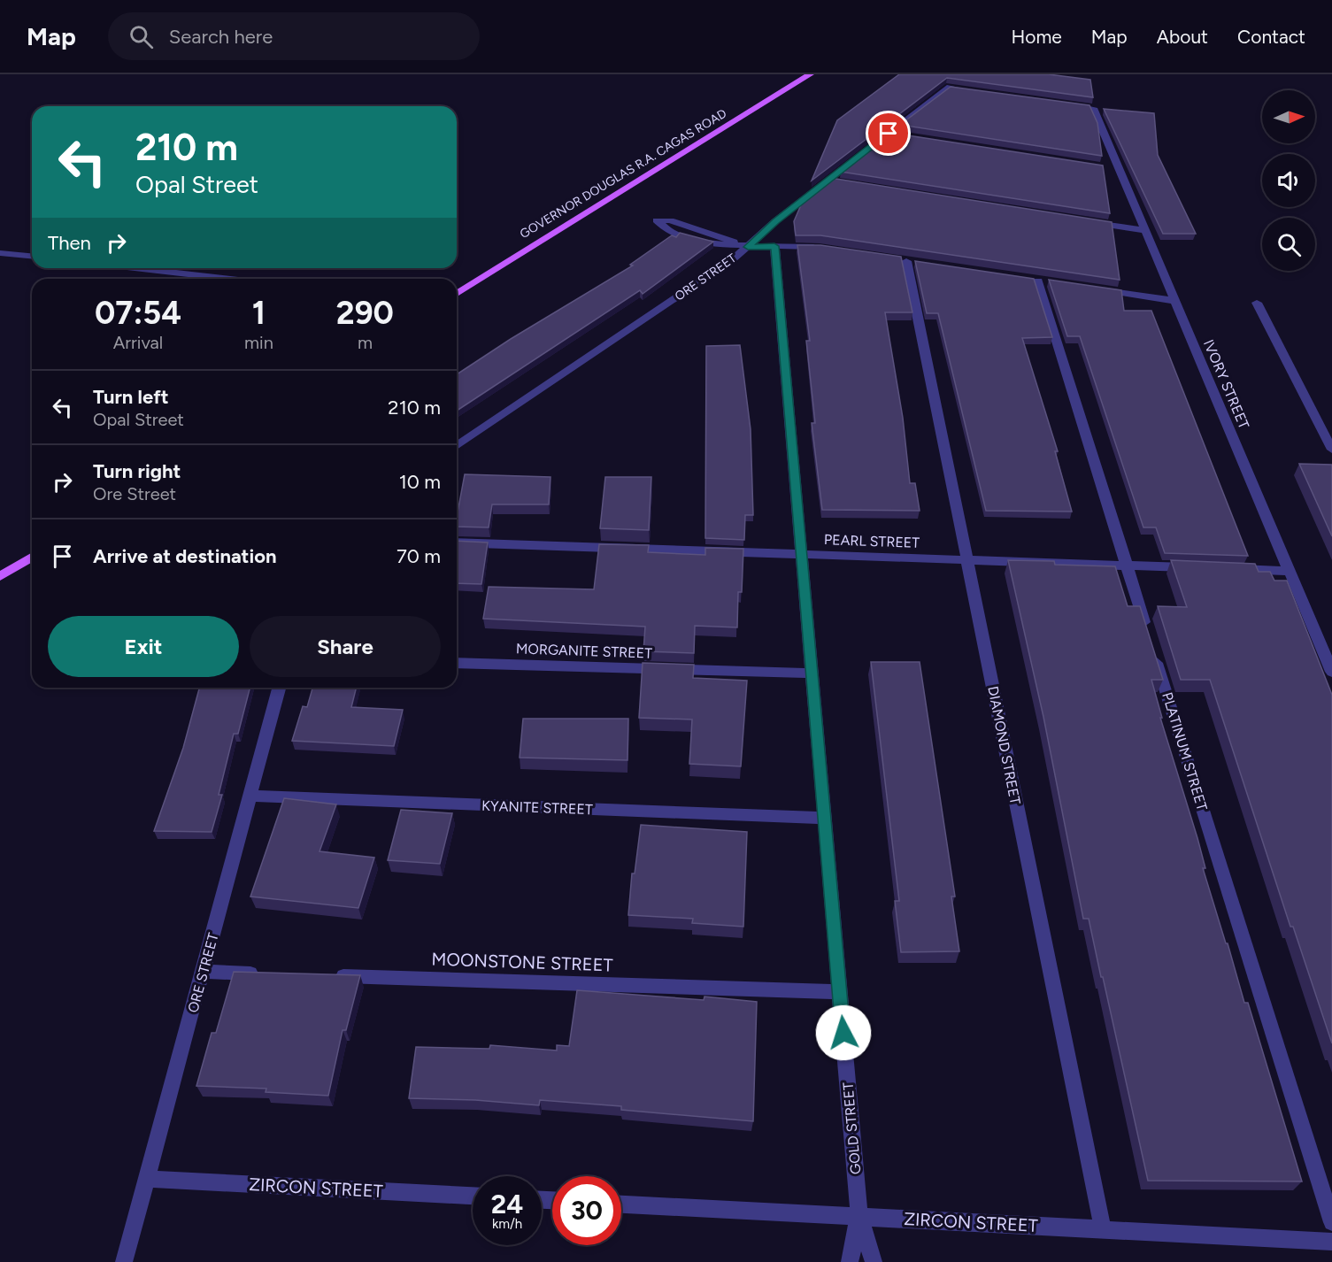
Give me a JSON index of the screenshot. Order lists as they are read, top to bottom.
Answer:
{
  "streets": {
    "main road": ["GOVERNOR DOUGLAS R.A. CAGAS ROAD"],
    "street": [
      "ORE STREET",
      "IVORY STREET",
      "PEARL STREET",
      "MORGANITE STREET",
      "DIAMOND STREET",
      "PLATINUM STREET",
      "KYANITE STREET",
      "MOONSTONE STREET",
      "GOLD STREET",
      "ZIRCON STREET"
    ]
  },
  "crossings": [
    ["ORE STREET", "KYANITE STREET"],
    ["ORE STREET", "ZIRCON STREET"],
    ["PEARL STREET", "DIAMOND STREET"],
    ["PEARL STREET", "PLATINUM STREET"],
    ["PEARL STREET", "GOLD STREET"],
    ["MORGANITE STREET", "GOLD STREET"],
    ["DIAMOND STREET", "ZIRCON STREET"],
    ["KYANITE STREET", "GOLD STREET"],
    ["MOONSTONE STREET", "GOLD STREET"],
    ["GOLD STREET", "ZIRCON STREET"]
  ],
  "north": "right",
  "page": {
    "header": "Map",
    "search": "Search here",
    "nav": [
      "Home",
      "Map",
      "About",
      "Contact"
    ],
    "turn": ["210 m", "Opal Street"],
    "then": "Then",
    "eta": [
      "07:54",
      "Arrival",
      "1",
      "min",
      "290",
      "m"
    ],
    "list": [
      {
        "name": "Turn left",
        "note": "Opal Street",
        "value": "210 m"
      },
      {
        "name": "Turn right",
        "note": "Ore Street",
        "value": "10 m"
      },
      {
        "name": "Arrive at destination",
        "value": "70 m"
      }
    ],
    "buttons": ["Exit", "Share"],
    "speed": "24 km/h",
    "limit": "30"
  }
}
